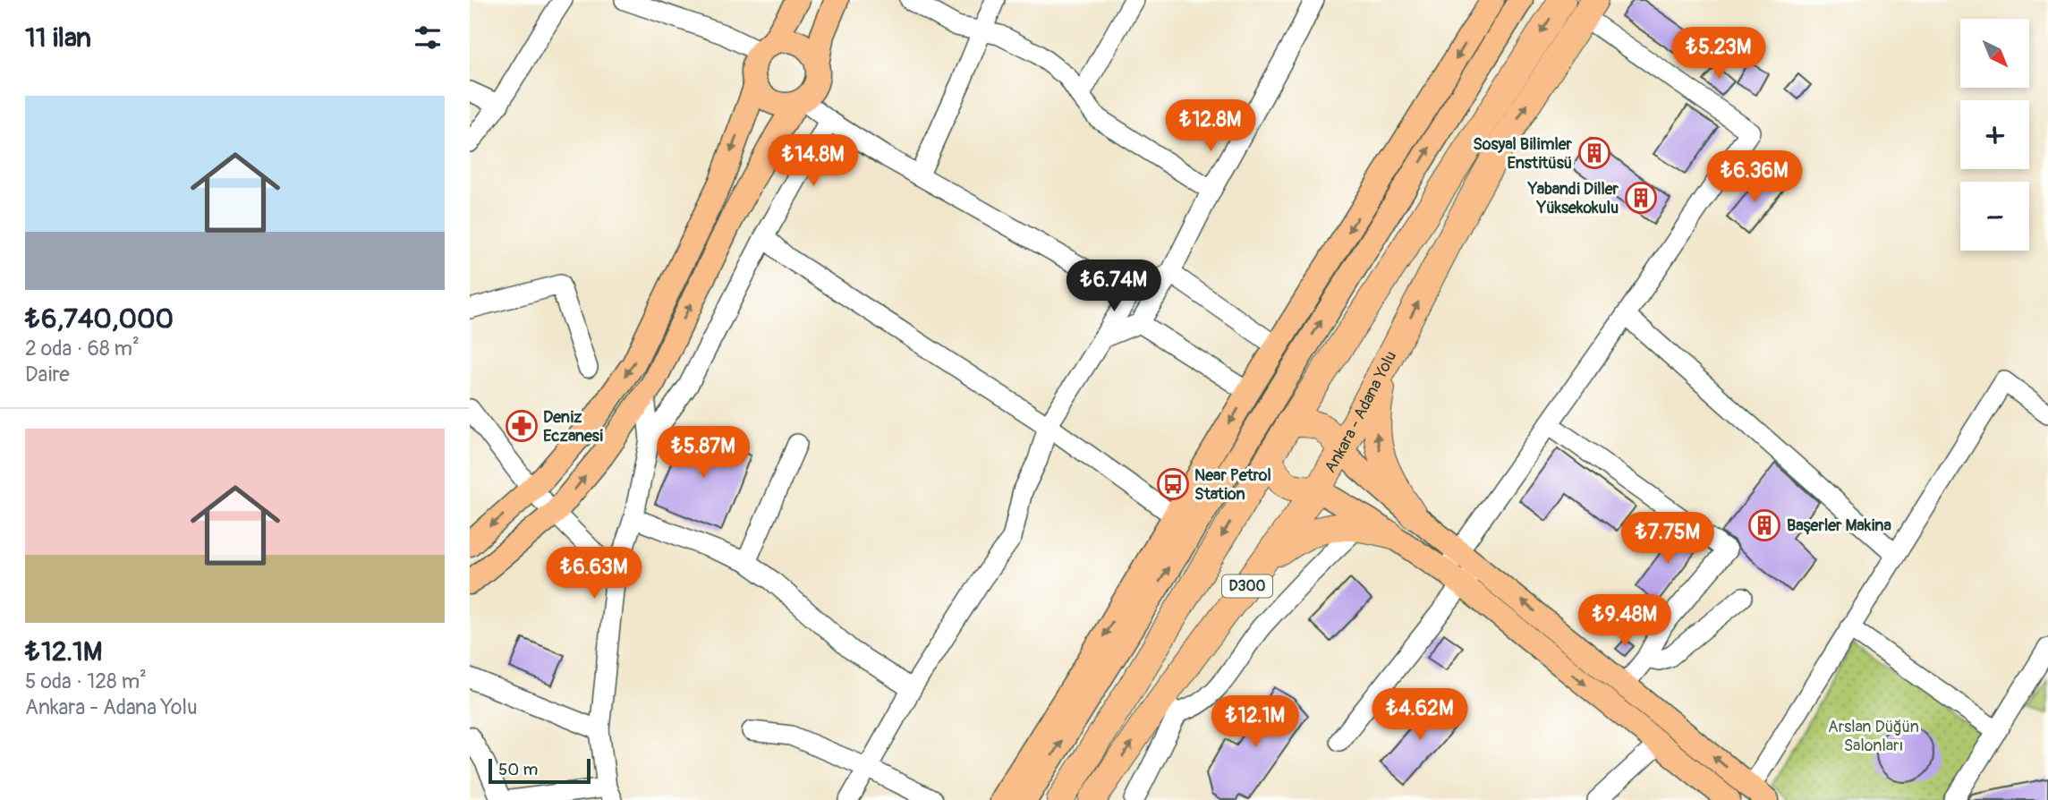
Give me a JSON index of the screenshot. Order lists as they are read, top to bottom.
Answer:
{
  "streets": {
    "highway": ["Ankara - Adana Yolu", "D300"]
  },
  "crossings": [
    ["Ankara - Adana Yolu", "D300"]
  ],
  "parks": ["Arslan Düğün Salonları"],
  "places": {
    "building": ["Sosyal Bilimler Enstitüsü", "Yabandi Diller Yüksekokulu", "Başerler Makina"],
    "pharmacy": ["Deniz Eczanesi"],
    "bus stop": ["Near Petrol Station"]
  },
  "scale_bar": "50 m",
  "north": "bottom right",
  "page": {
    "heading": "11 ilan",
    "map_buttons": ["+", "−"],
    "price": [
      "₺5.23M",
      "₺12.8M",
      "₺14.8M",
      "₺6.36M",
      "₺6.74M",
      "₺5.87M",
      "₺7.75M",
      "₺6.63M",
      "₺9.48M",
      "₺4.62M",
      "₺12.1M"
    ],
    "list": [
      {
        "name": "₺6,740,000",
        "note": "2 oda · 68 m² · Daire"
      },
      {
        "name": "₺12.1M",
        "note": "5 oda · 128 m² · Ankara - Adana Yolu"
      }
    ],
    "scale": "50 m"
  }
}
